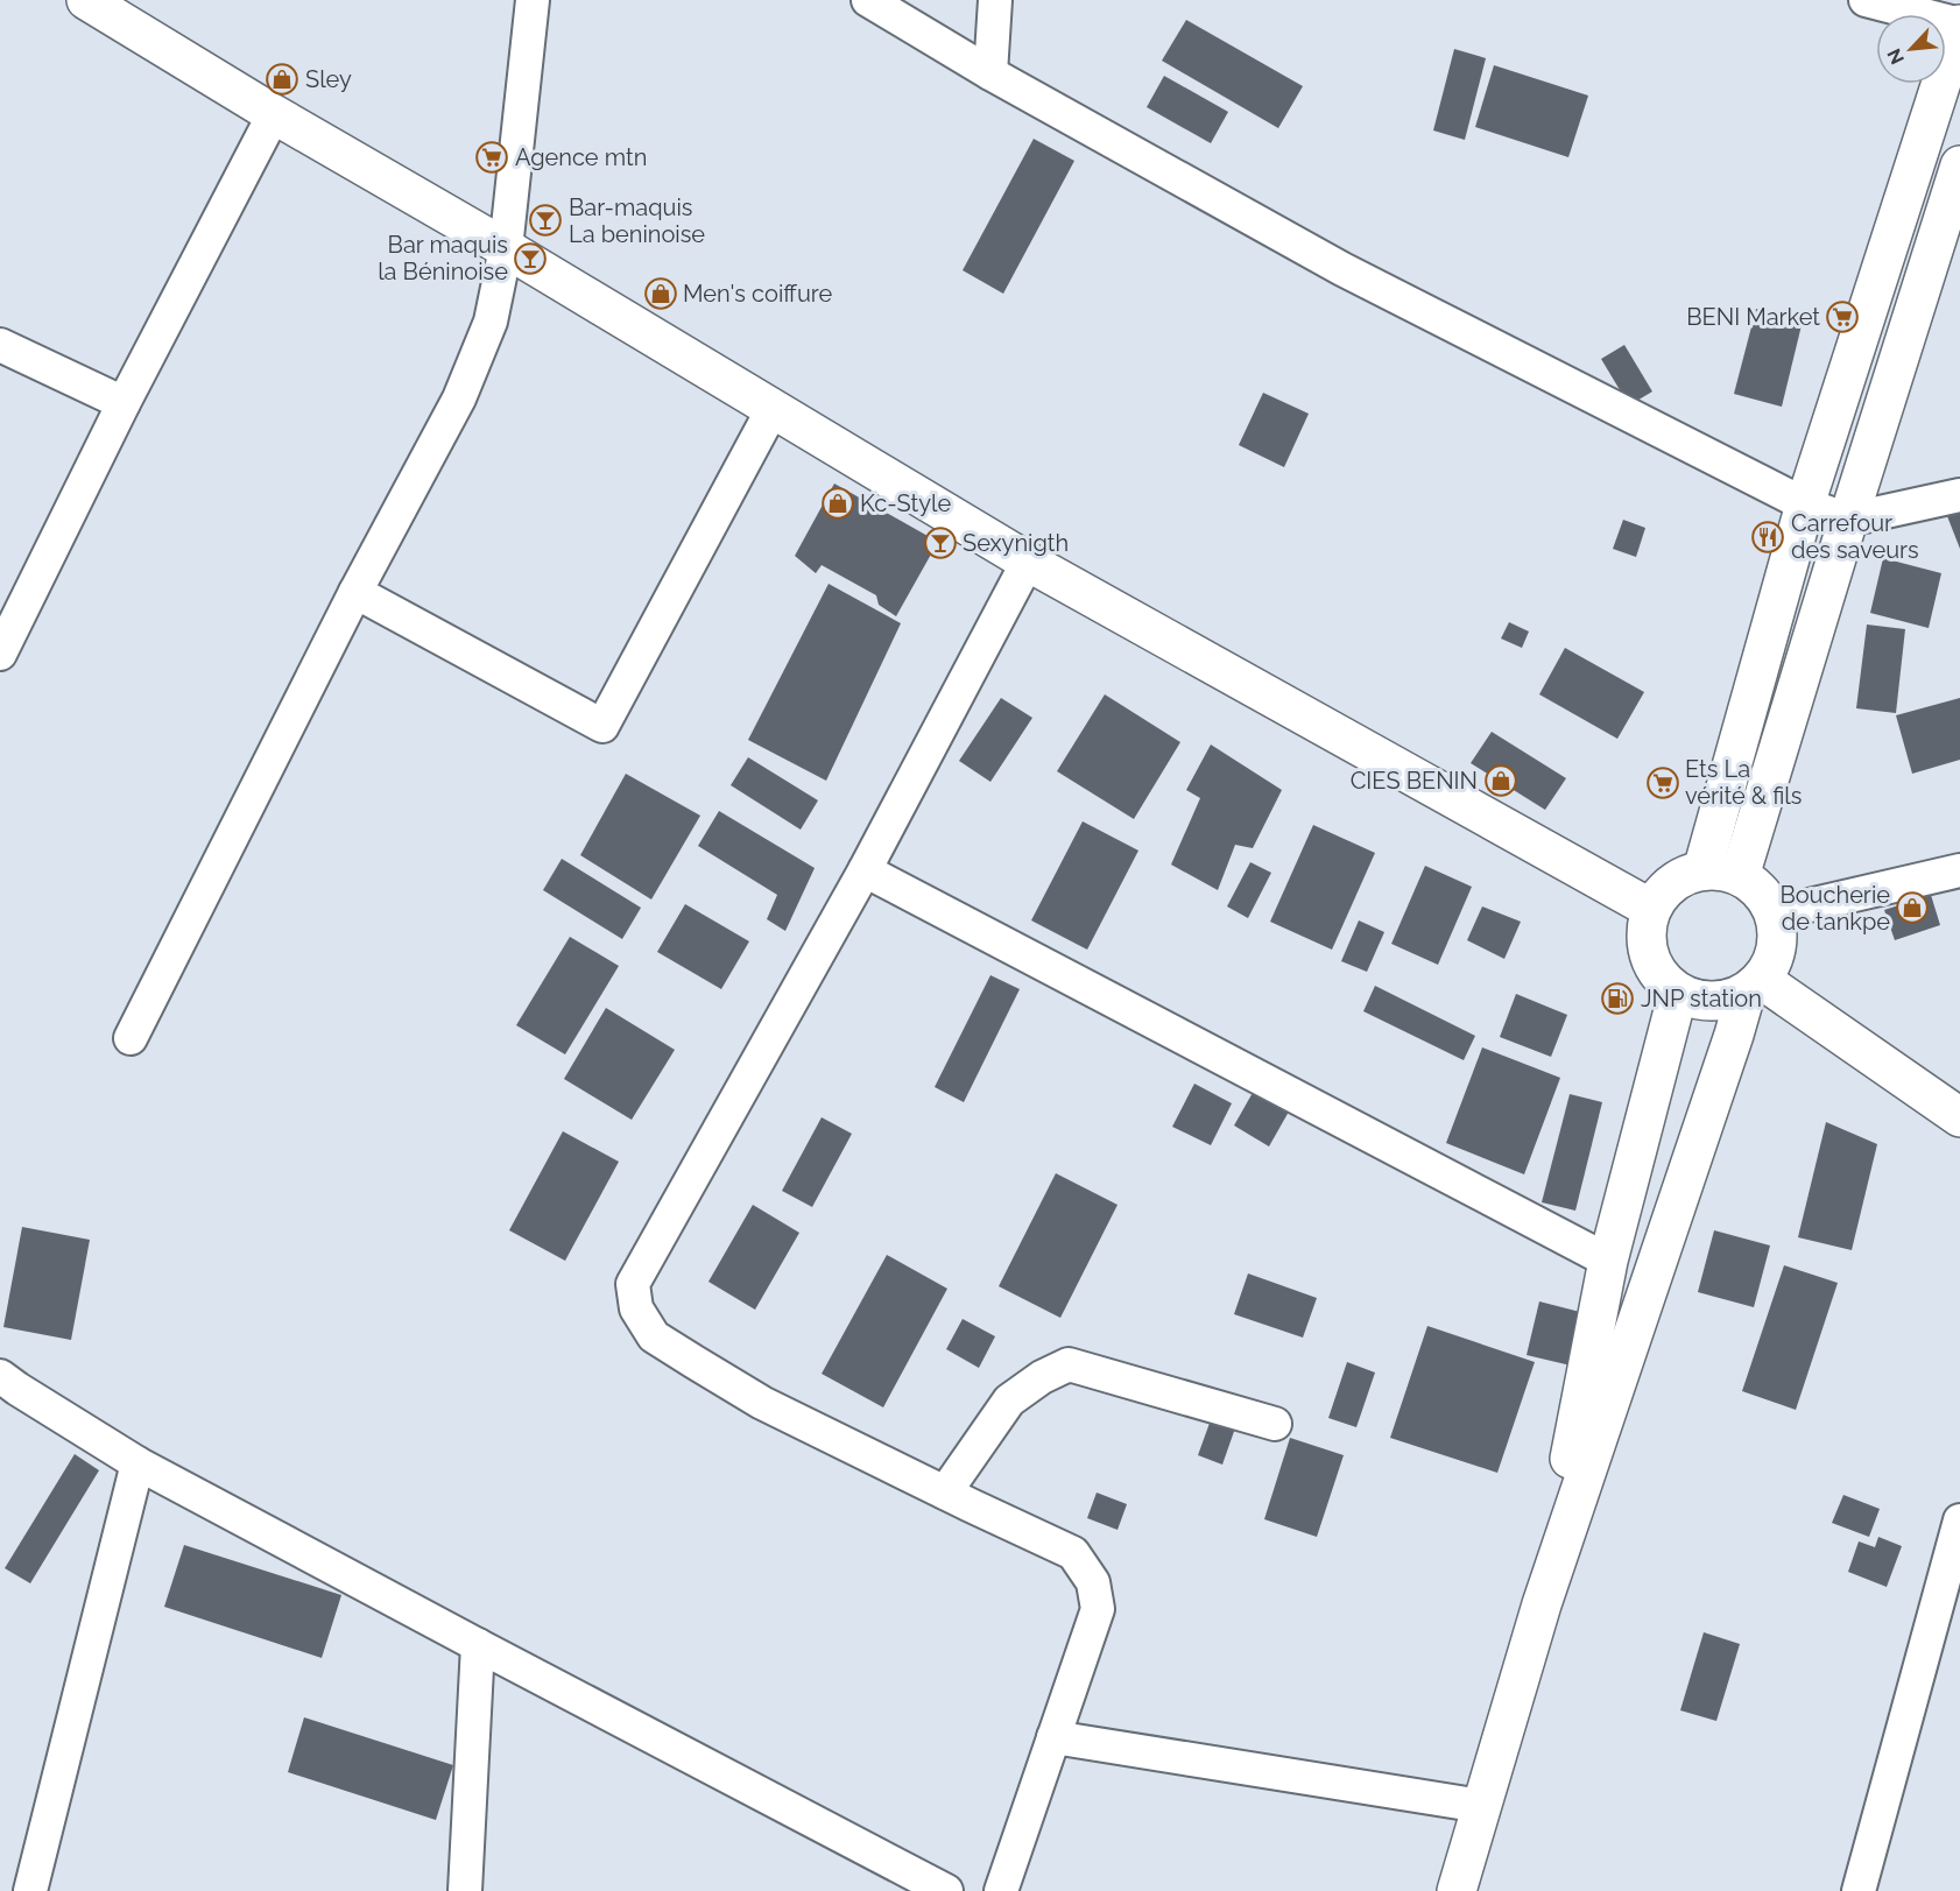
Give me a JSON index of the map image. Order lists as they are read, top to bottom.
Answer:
{
  "places": {
    "shop": [
      "Sley",
      "Men's coiffure",
      "Kc-Style",
      "CIES BENIN",
      "Boucherie de tankpe"
    ],
    "supermarket": ["Agence mtn", "BENI Market", "Ets La vérité & fils"],
    "bar": ["Bar-maquis La beninoise", "Bar maquis la Béninoise", "Sexynigth"],
    "restaurant": ["Carrefour des saveurs"],
    "fuel station": ["JNP station"]
  },
  "north": "bottom left"
}
